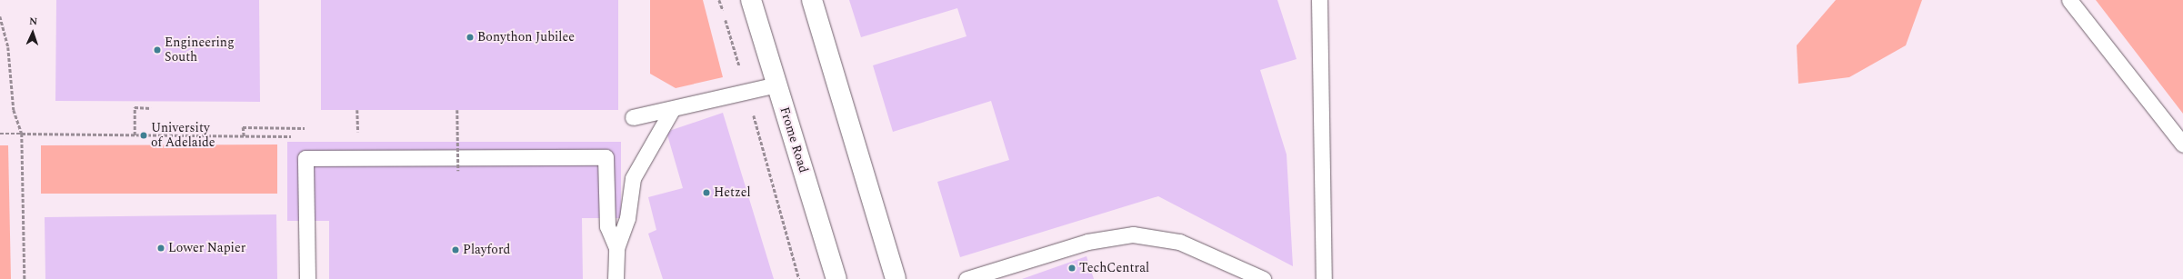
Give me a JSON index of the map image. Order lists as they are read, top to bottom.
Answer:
{
  "streets": {
    "main road": ["Frome Road"]
  },
  "places": [
    "Bonython Jubilee",
    "Engineering South",
    "University of Adelaide",
    "Hetzel",
    "Lower Napier",
    "Playford",
    "TechCentral"
  ],
  "north": "top"
}
